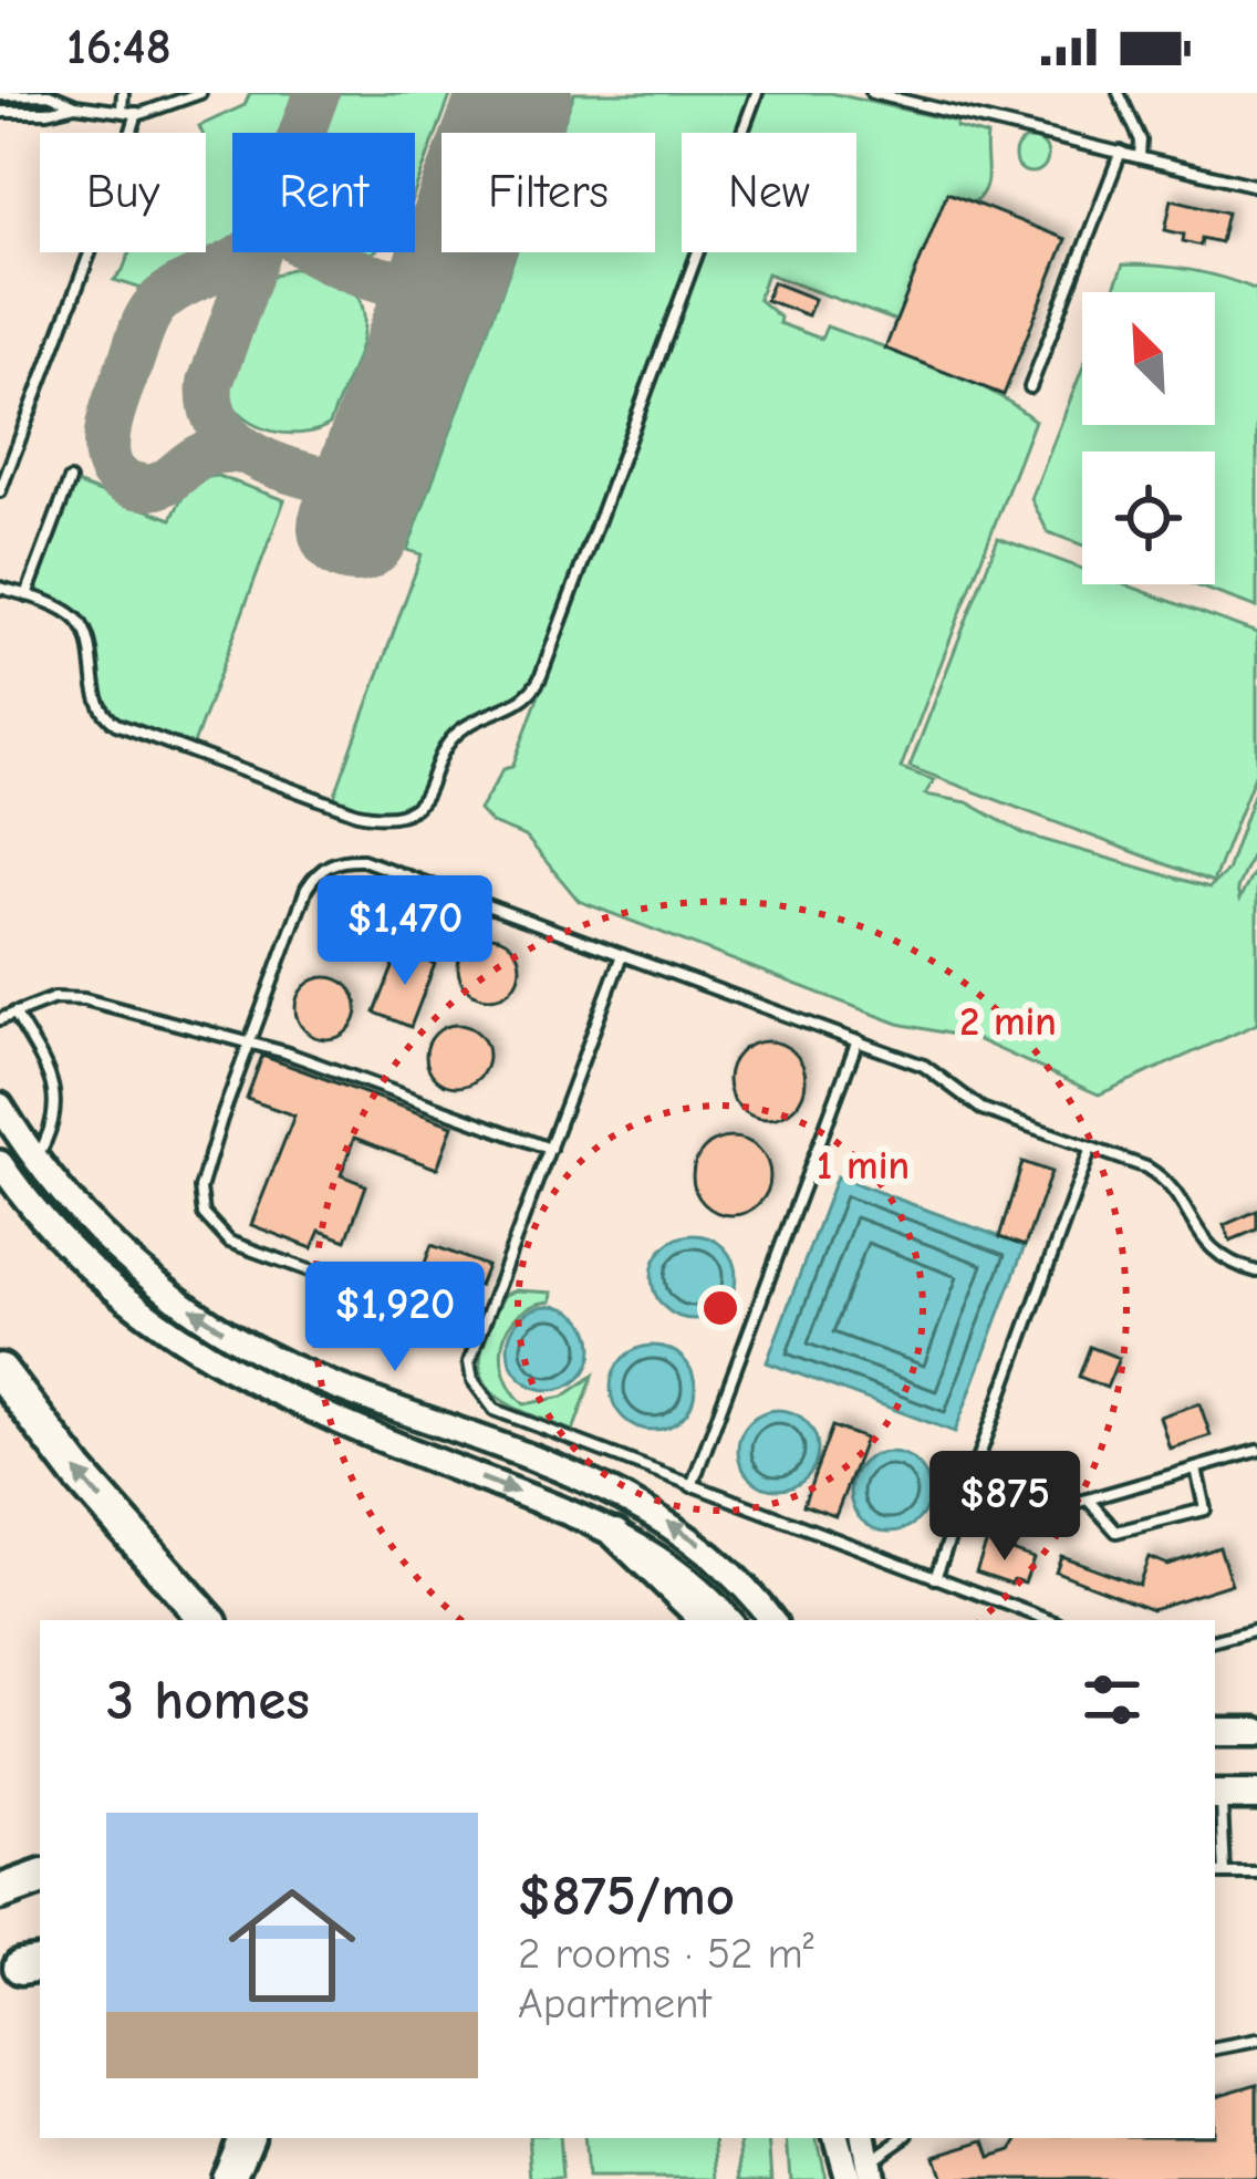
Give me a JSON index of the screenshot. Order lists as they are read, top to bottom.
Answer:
{
  "north": "top left",
  "page": {
    "status": "16:48",
    "chip": [
      "Buy",
      "Rent",
      "Filters",
      "New"
    ],
    "price": ["$1,470", "$1,920", "$875"],
    "heading": "3 homes",
    "list": [
      {
        "name": "$875/mo",
        "note": "2 rooms · 52 m² · Apartment"
      }
    ]
  },
  "rings": ["2 min", "1 min"]
}
